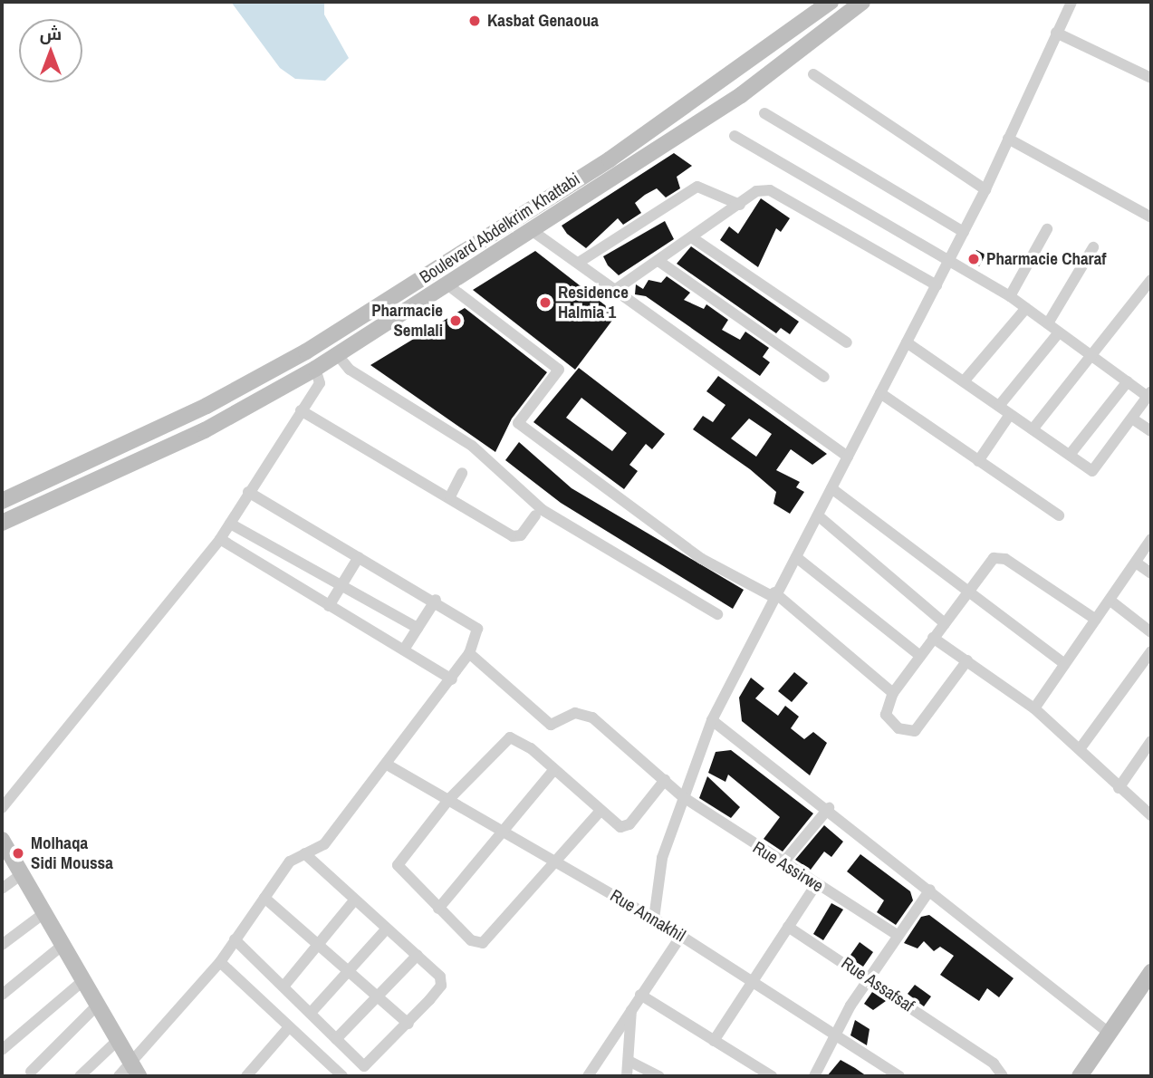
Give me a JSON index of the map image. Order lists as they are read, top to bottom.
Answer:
{
  "streets": {
    "street": [
      "Boulevard Abdelkrim Khattabi",
      "Rue Assirwe",
      "Rue Annakhil",
      "Rue Assafsaf"
    ]
  },
  "places": [
    "Kasbat Genaoua",
    "Pharmacie Charaf",
    "Residence Halmia 1",
    "Pharmacie Semlali",
    "Molhaqa Sidi Moussa"
  ],
  "north": "top"
}
